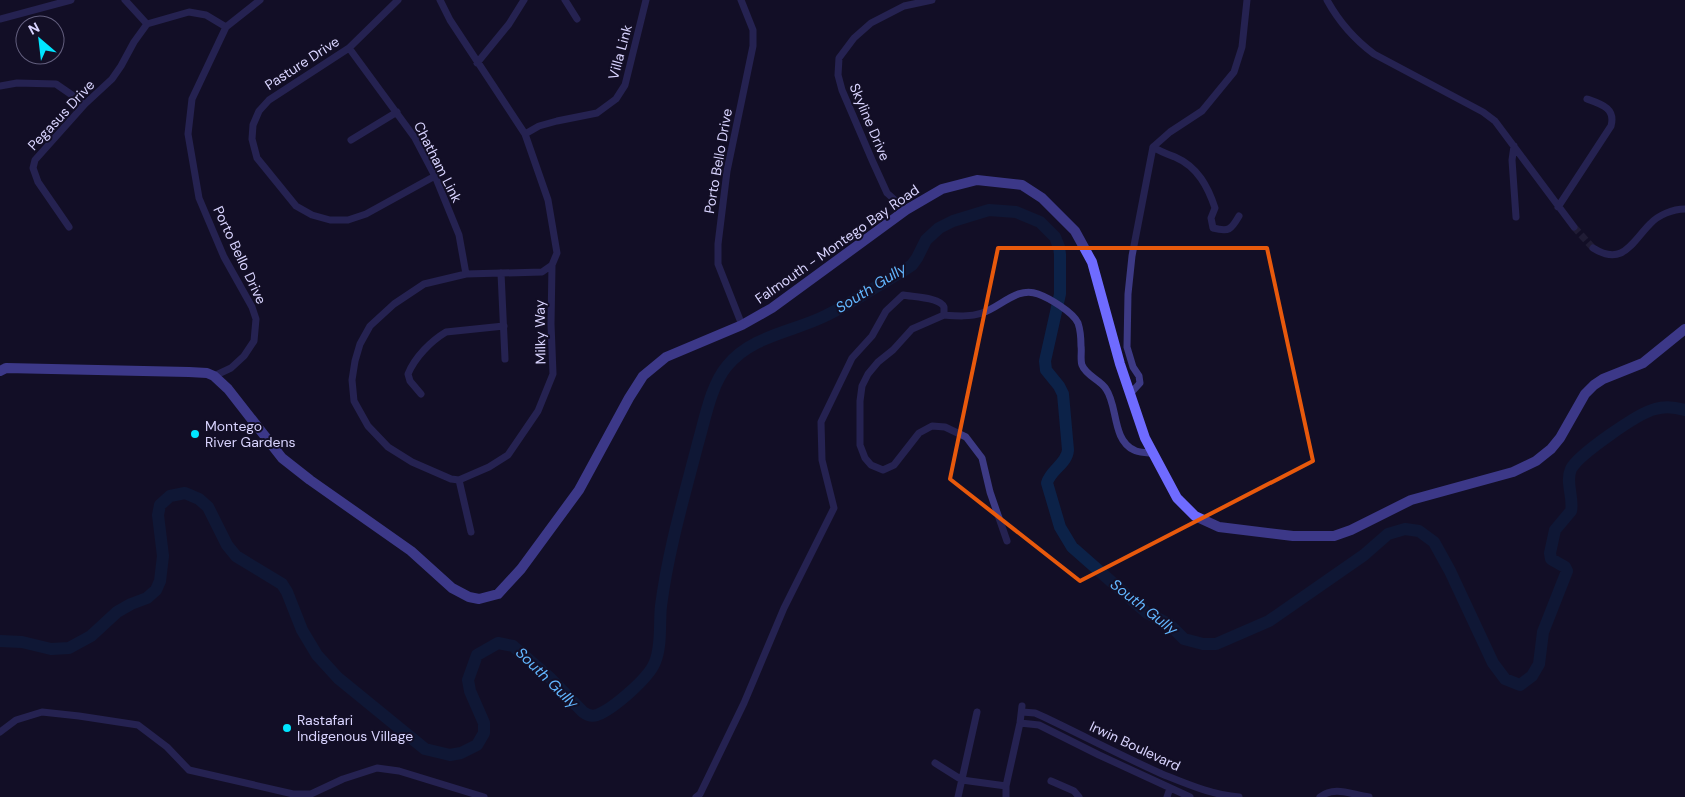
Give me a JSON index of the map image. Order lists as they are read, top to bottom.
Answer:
{
  "streets": {
    "main road": ["Falmouth - Montego Bay Road"],
    "street": [
      "Villa Link",
      "Pasture Drive",
      "Pegasus Drive",
      "Skyline Drive",
      "Porto Bello Drive",
      "Chatham Link",
      "Milky Way",
      "Irwin Boulevard"
    ]
  },
  "crossings": [
    ["Villa Link", "Milky Way"],
    ["Pasture Drive", "Chatham Link"],
    ["Skyline Drive", "Falmouth - Montego Bay Road"],
    ["Porto Bello Drive", "Falmouth - Montego Bay Road"]
  ],
  "water": ["South Gully"],
  "places": ["Montego River Gardens", "Rastafari Indigenous Village"],
  "north": "top left"
}
